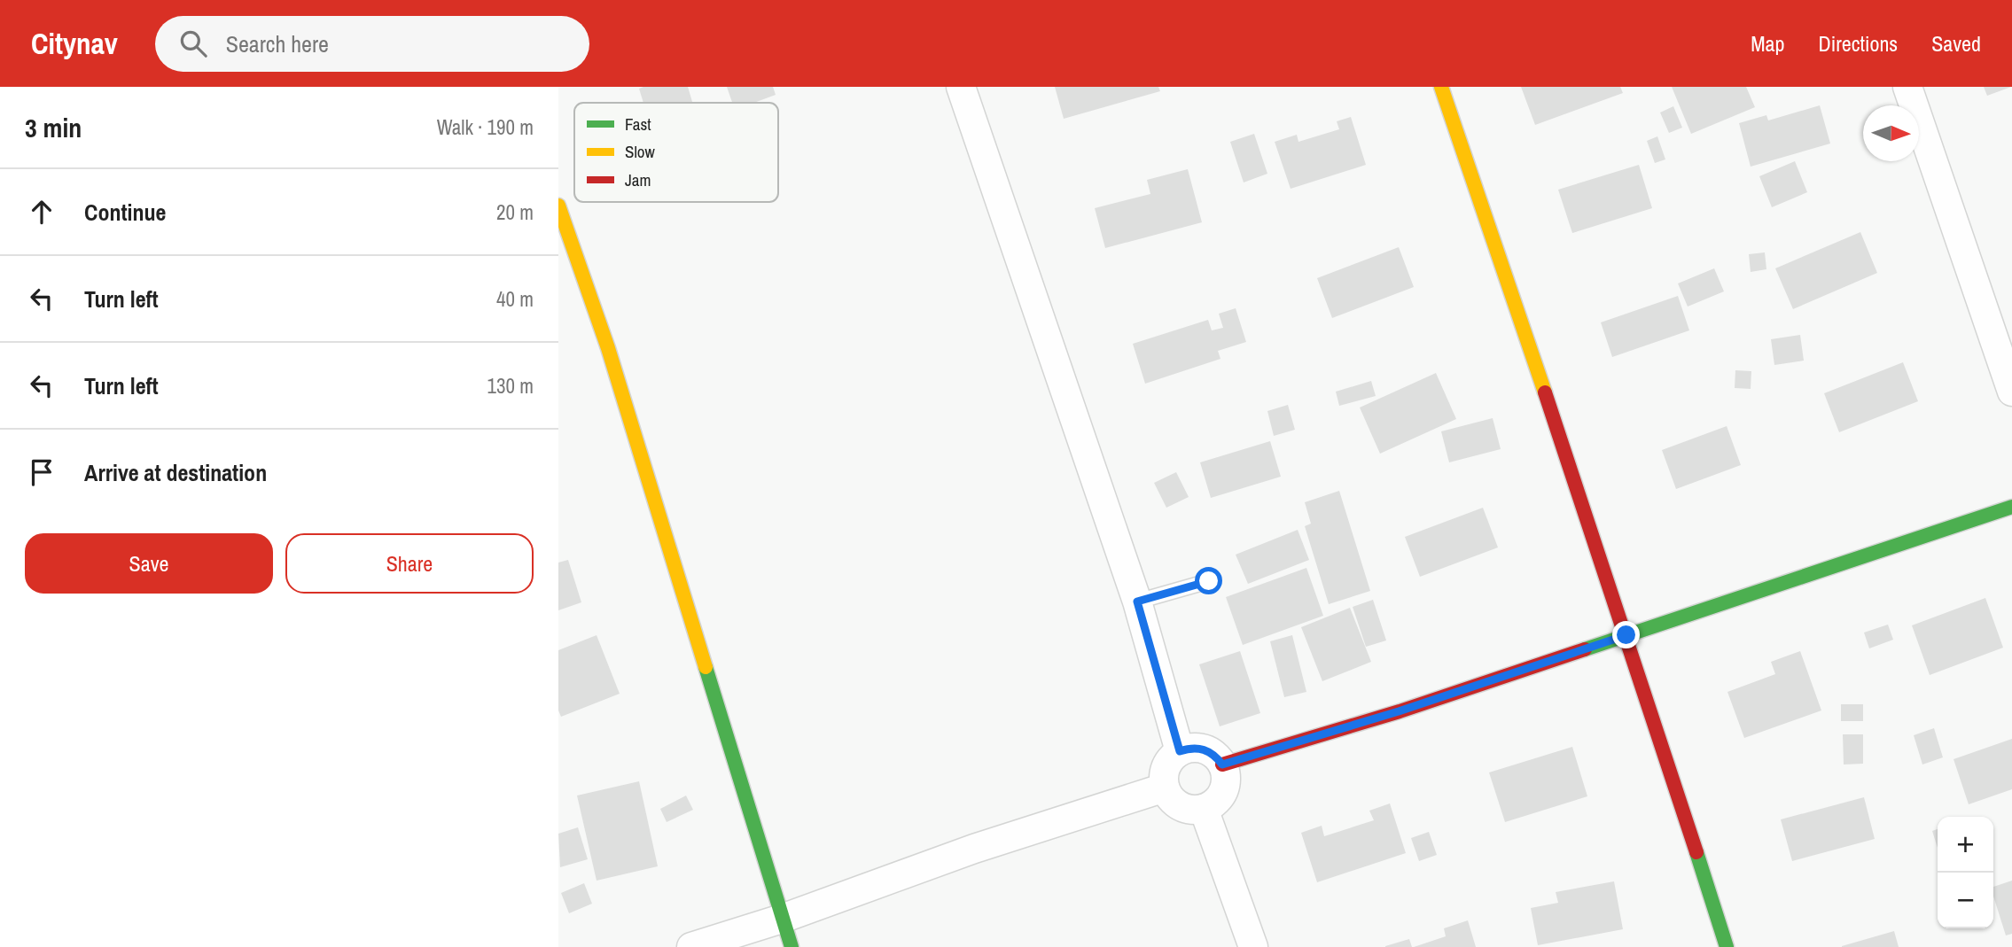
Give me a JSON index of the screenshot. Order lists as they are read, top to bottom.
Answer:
{
  "legend": ["Fast", "Slow", "Jam"],
  "north": "right",
  "page": {
    "header": "Citynav",
    "search": "Search here",
    "nav": ["Map", "Directions", "Saved"],
    "heading": ["3 min", "Walk · 190 m"],
    "list": [
      ["Continue", "20 m"],
      ["Turn left", "40 m"],
      ["Turn left", "130 m"],
      "Arrive at destination"
    ],
    "buttons": ["Save", "Share"],
    "map_buttons": ["+", "−"]
  }
}
